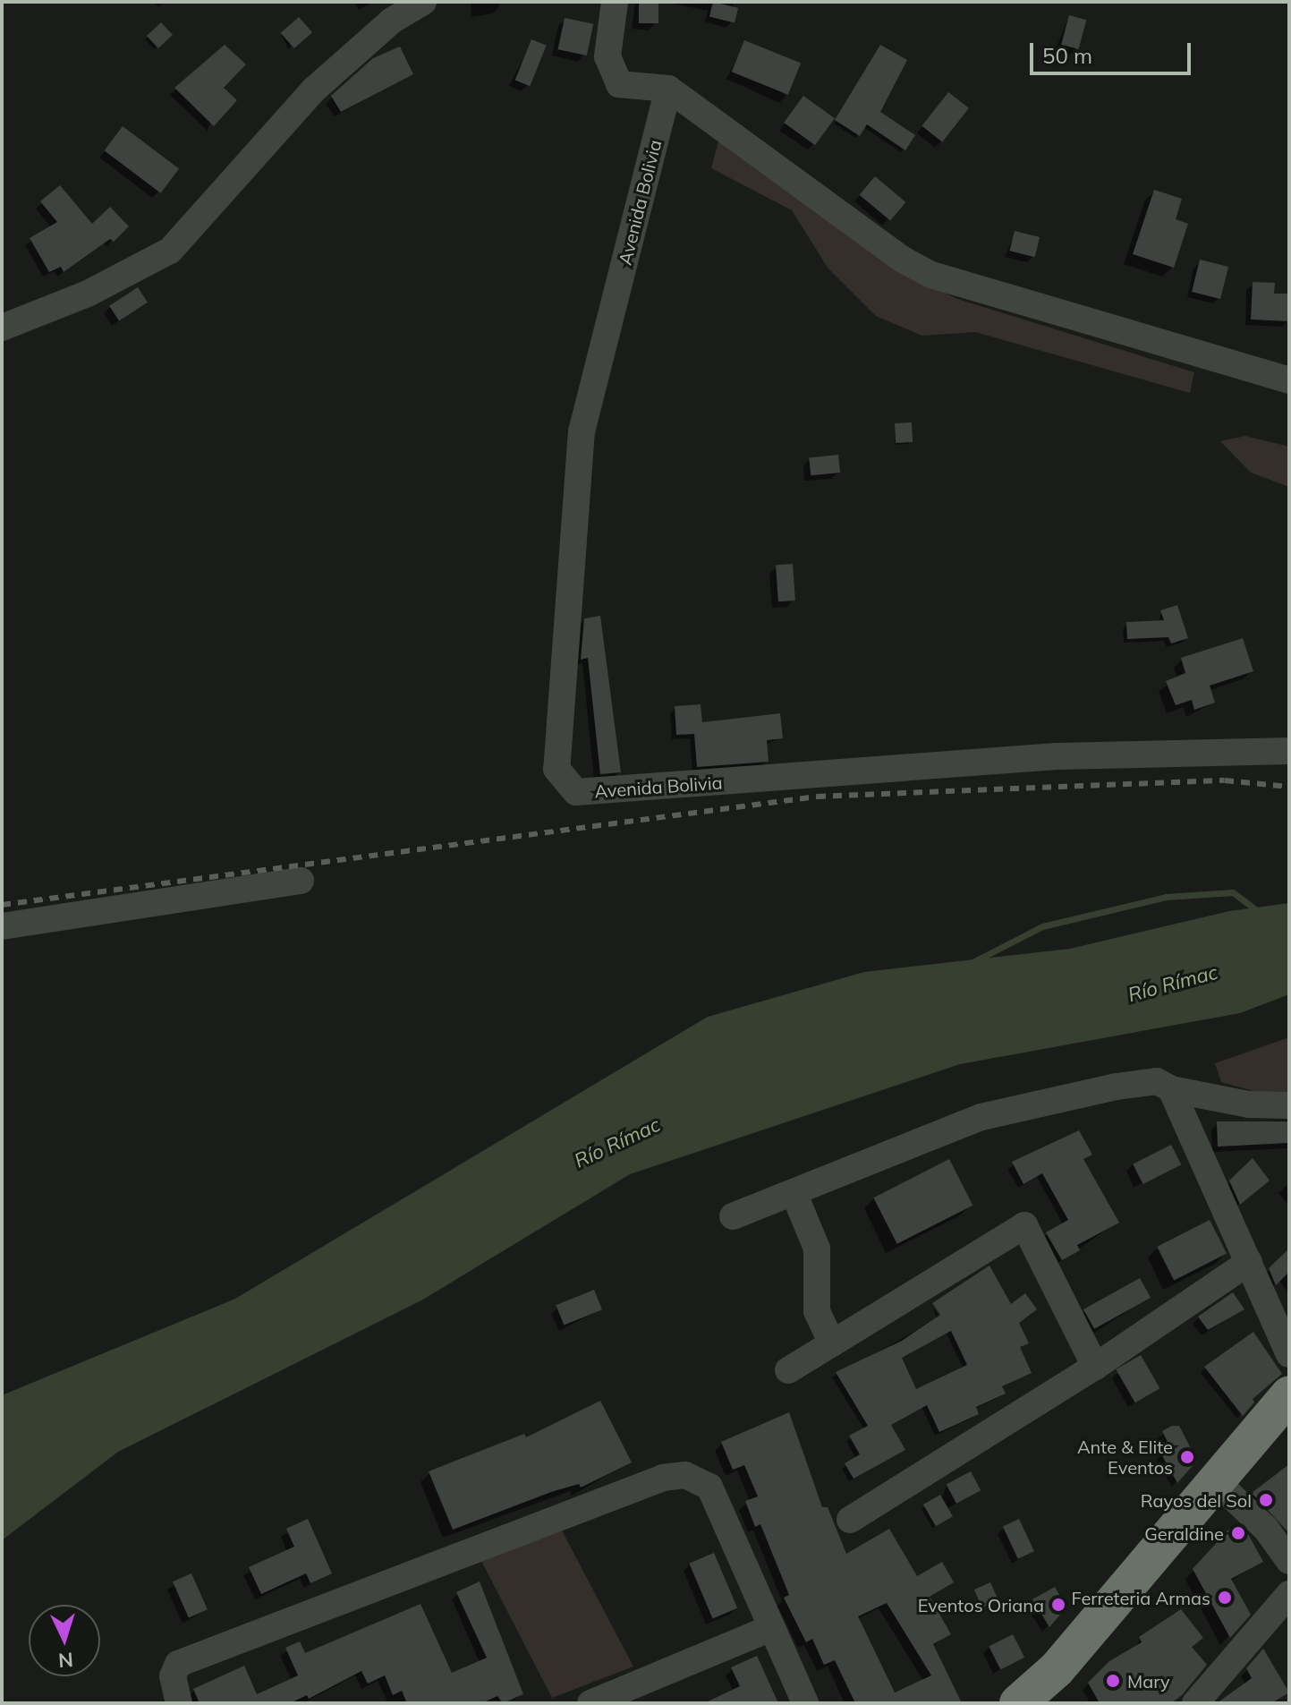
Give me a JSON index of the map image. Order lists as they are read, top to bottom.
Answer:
{
  "streets": {
    "street": ["Avenida Bolivia"]
  },
  "water": ["Río Rímac"],
  "places": [
    "Ante & Elite Eventos",
    "Rayos del Sol",
    "Geraldine",
    "Ferreteria Armas",
    "Eventos Oriana",
    "Mary"
  ],
  "scale_bar": "50 m",
  "north": "bottom"
}
